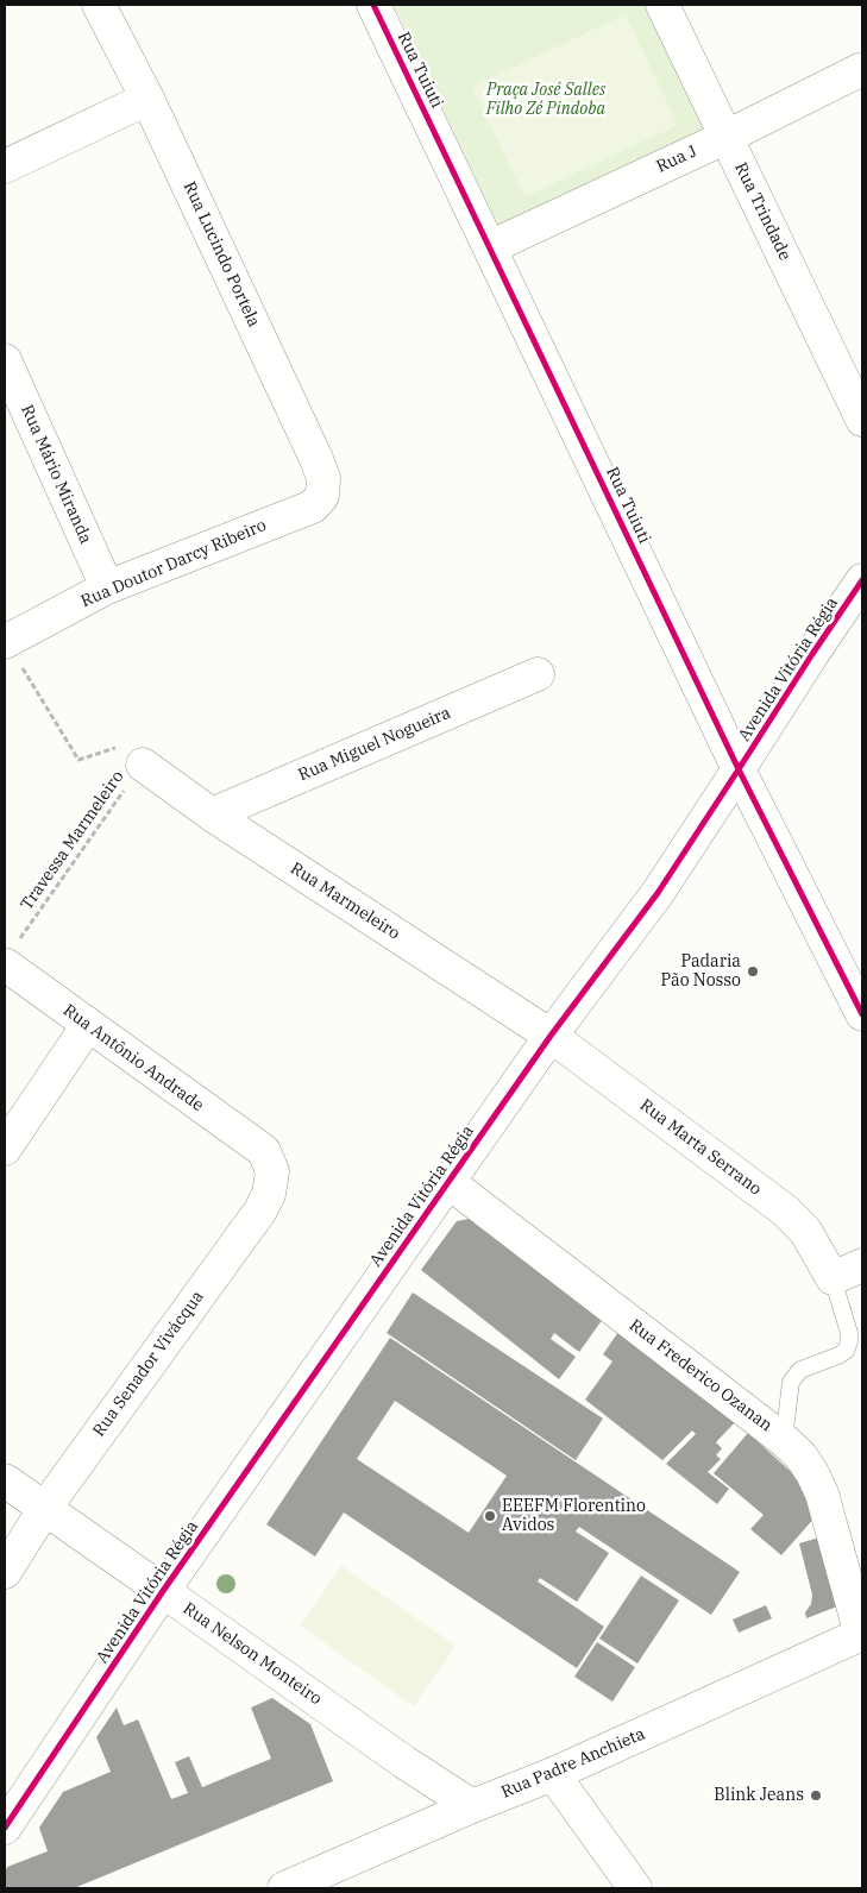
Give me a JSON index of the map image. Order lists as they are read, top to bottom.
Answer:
{
  "streets": {
    "street": [
      "Rua Tuiuti",
      "Rua J",
      "Rua Trindade",
      "Rua Lucindo Portela",
      "Rua Mário Miranda",
      "Rua Doutor Darcy Ribeiro",
      "Avenida Vitória Régia",
      "Rua Miguel Nogueira",
      "Rua Marmeleiro",
      "Rua Antônio Andrade",
      "Rua Marta Serrano",
      "Rua Senador Vivácqua",
      "Rua Frederico Ozanan",
      "Rua Nelson Monteiro",
      "Rua Padre Anchieta"
    ],
    "path": ["Travessa Marmeleiro"]
  },
  "crossings": [
    ["Rua Tuiuti", "Rua J"],
    ["Rua Tuiuti", "Avenida Vitória Régia"],
    ["Rua J", "Rua Trindade"],
    ["Rua Lucindo Portela", "Rua Doutor Darcy Ribeiro"],
    ["Rua Mário Miranda", "Rua Doutor Darcy Ribeiro"],
    ["Avenida Vitória Régia", "Rua Marmeleiro"],
    ["Avenida Vitória Régia", "Rua Marta Serrano"],
    ["Avenida Vitória Régia", "Rua Frederico Ozanan"],
    ["Avenida Vitória Régia", "Rua Nelson Monteiro"],
    ["Rua Miguel Nogueira", "Rua Marmeleiro"],
    ["Travessa Marmeleiro", "Rua Marmeleiro"],
    ["Travessa Marmeleiro", "Rua Antônio Andrade"],
    ["Rua Marmeleiro", "Rua Marta Serrano"],
    ["Rua Antônio Andrade", "Rua Senador Vivácqua"],
    ["Rua Senador Vivácqua", "Rua Nelson Monteiro"],
    ["Rua Frederico Ozanan", "Rua Padre Anchieta"],
    ["Rua Nelson Monteiro", "Rua Padre Anchieta"]
  ],
  "parks": ["Praça José Salles Filho Zé Pindoba"],
  "places": ["Padaria Pão Nosso", "EEEFM Florentino Avidos", "Blink Jeans"]
}
